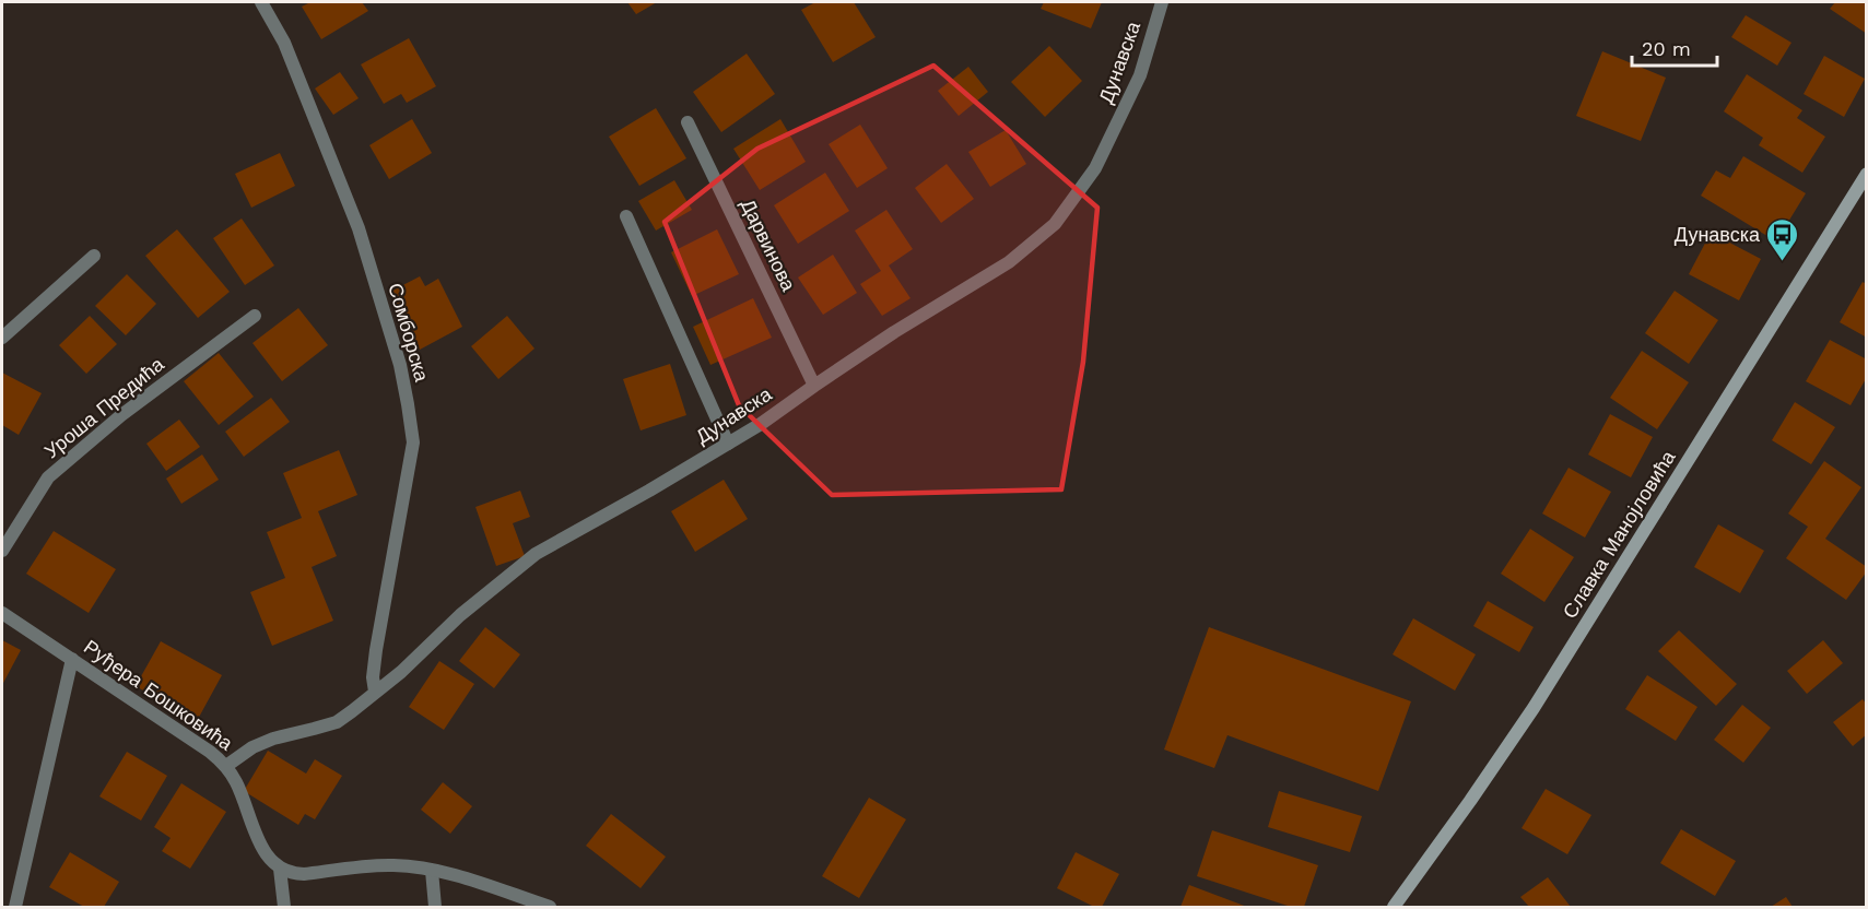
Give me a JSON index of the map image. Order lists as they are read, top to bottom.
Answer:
{
  "streets": {
    "main road": ["Славка Манојловића"],
    "street": [
      "Дунавска",
      "Дарвинова",
      "Сомборска",
      "Уроша Предића",
      "Руђера Бошковића"
    ]
  },
  "crossings": [
    ["Дунавска", "Дарвинова"],
    ["Дунавска", "Сомборска"],
    ["Дунавска", "Руђера Бошковића"]
  ],
  "places": {
    "bus stop": ["Дунавска"]
  },
  "scale_bar": "20 m"
}
